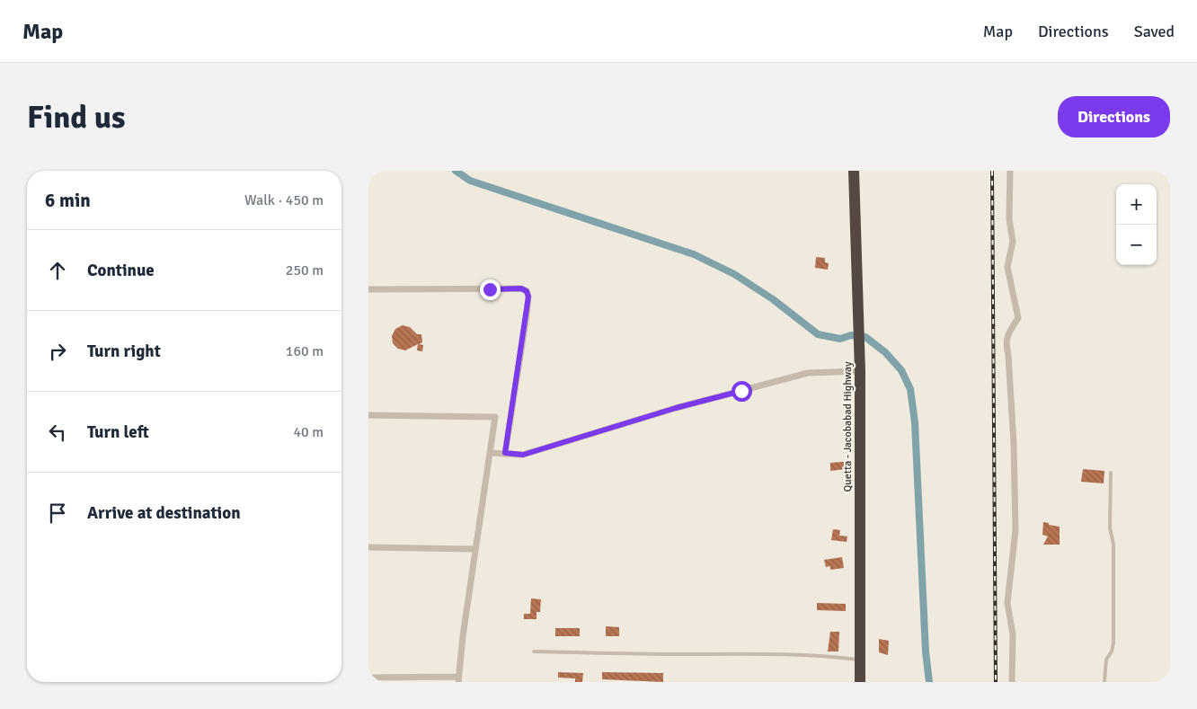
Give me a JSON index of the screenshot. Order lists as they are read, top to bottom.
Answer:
{
  "streets": {
    "highway": ["Quetta - Jacobabad Highway"]
  },
  "page": {
    "header": "Map",
    "nav": ["Map", "Directions", "Saved"],
    "buttons": "Directions",
    "title": "Find us",
    "heading": ["6 min", "Walk · 450 m"],
    "map_buttons": ["+", "−"],
    "list": [
      ["Continue", "250 m"],
      ["Turn right", "160 m"],
      ["Turn left", "40 m"],
      "Arrive at destination"
    ]
  }
}
